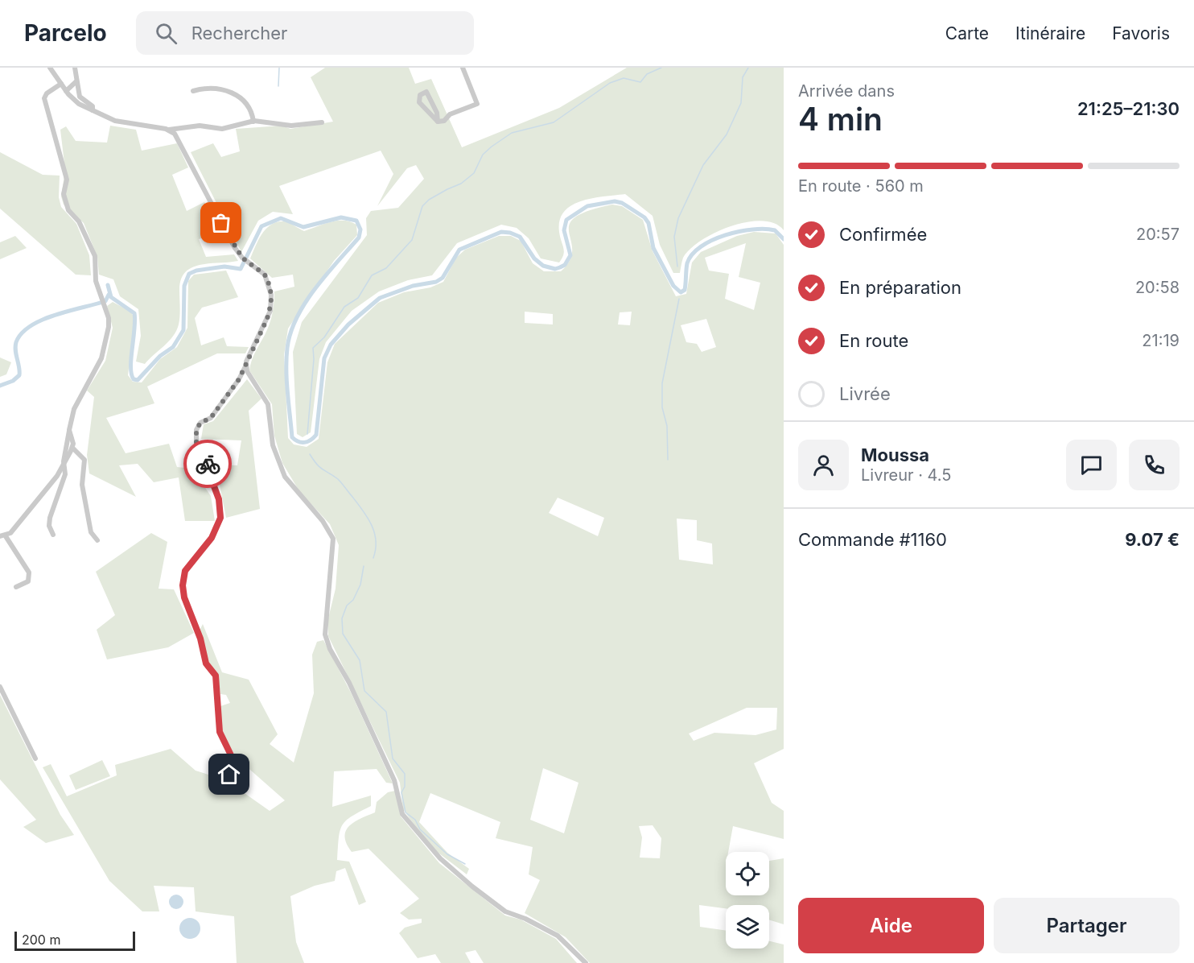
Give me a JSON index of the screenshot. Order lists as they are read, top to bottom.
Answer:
{
  "scale_bar": "200 m",
  "page": {
    "header": "Parcelo",
    "search": "Rechercher",
    "nav": ["Carte", "Itinéraire", "Favoris"],
    "heading": ["4 min", "Arrivée dans", "21:25–21:30"],
    "panel": [
      "Moussa",
      "Livreur · 4.5",
      "Commande #1160",
      "9.07 €"
    ],
    "bar": "En route · 560 m",
    "list": [
      ["Confirmée", "20:57"],
      ["En préparation", "20:58"],
      ["En route", "21:19"],
      "Livrée"
    ],
    "buttons": ["Aide", "Partager"],
    "scale": "200 m"
  }
}
